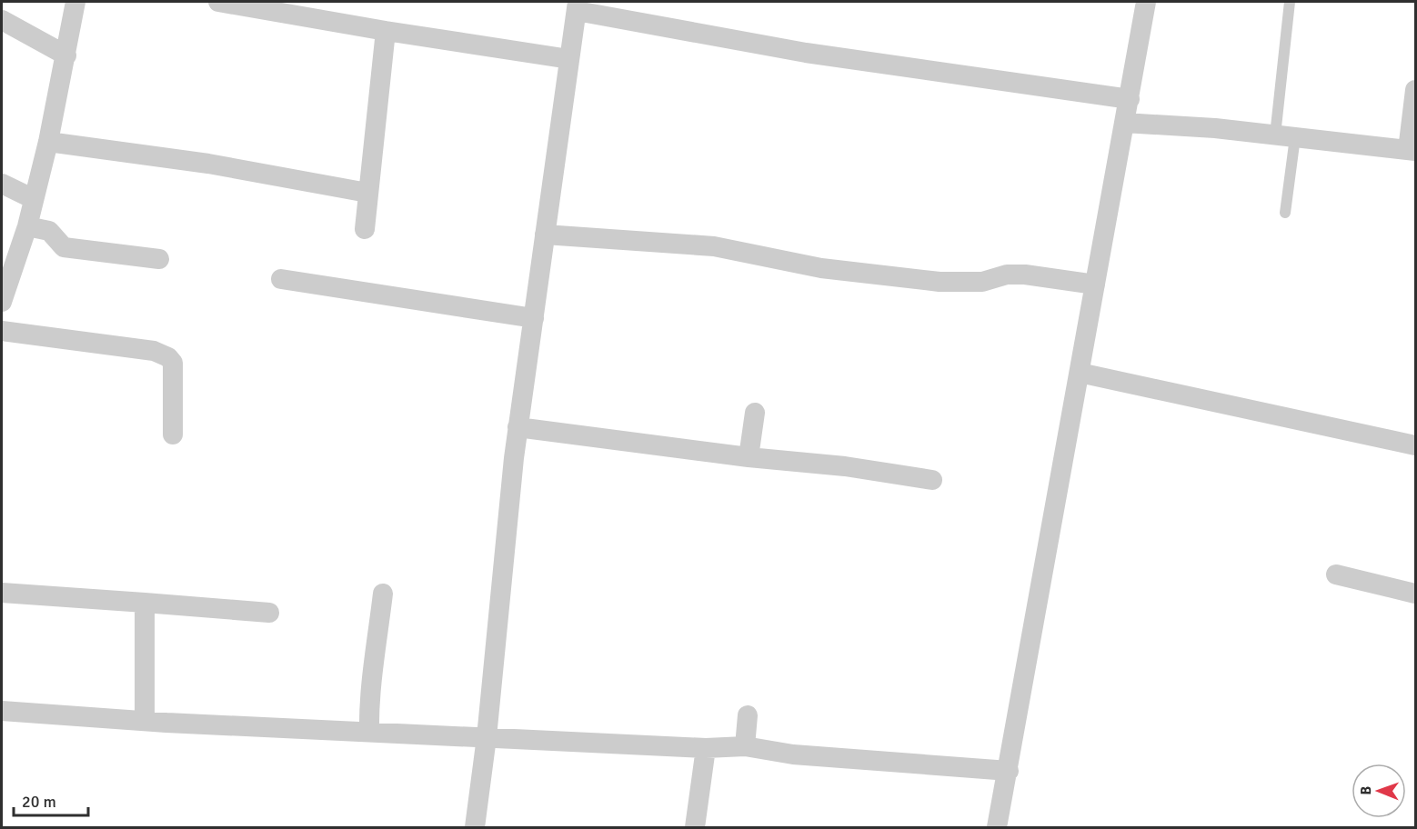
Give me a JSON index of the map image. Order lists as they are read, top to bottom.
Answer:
{
  "scale_bar": "20 m",
  "north": "left"
}
